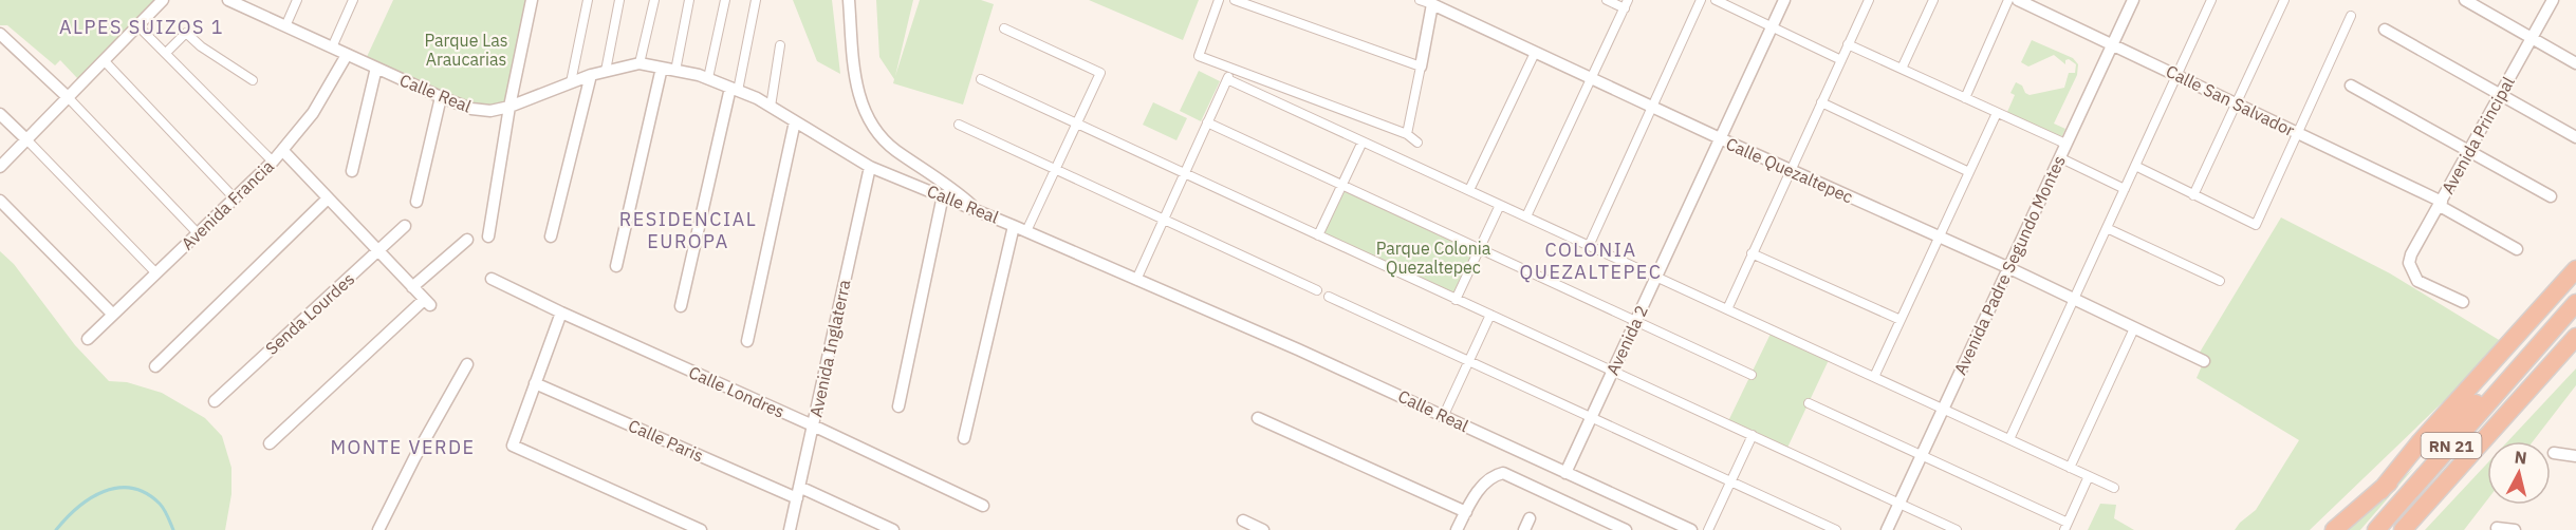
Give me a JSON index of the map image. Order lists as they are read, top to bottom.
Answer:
{
  "streets": {
    "highway": ["RN 21"],
    "street": [
      "Calle Real",
      "Calle San Salvador",
      "Avenida Principal",
      "Calle Quezaltepec",
      "Avenida Francia",
      "Avenida Padre Segundo Montes",
      "Senda Lourdes",
      "Avenida 2",
      "Avenida Inglaterra",
      "Calle Londres",
      "Calle Paris"
    ]
  },
  "crossings": [
    ["Calle Real", "Avenida Francia"],
    ["Calle Real", "Avenida 2"],
    ["Calle Real", "Avenida Inglaterra"],
    ["Calle San Salvador", "Avenida Principal"],
    ["Calle San Salvador", "Avenida Padre Segundo Montes"],
    ["Calle Quezaltepec", "Avenida Padre Segundo Montes"],
    ["Calle Quezaltepec", "Avenida 2"],
    ["Avenida Inglaterra", "Calle Londres"],
    ["Avenida Inglaterra", "Calle Paris"]
  ],
  "districts": [
    "ALPES SUIZOS 1",
    "RESIDENCIAL EUROPA",
    "COLONIA QUEZALTEPEC",
    "MONTE VERDE"
  ],
  "parks": ["Parque Las Araucarias", "Parque Colonia Quezaltepec"],
  "north": "top"
}
